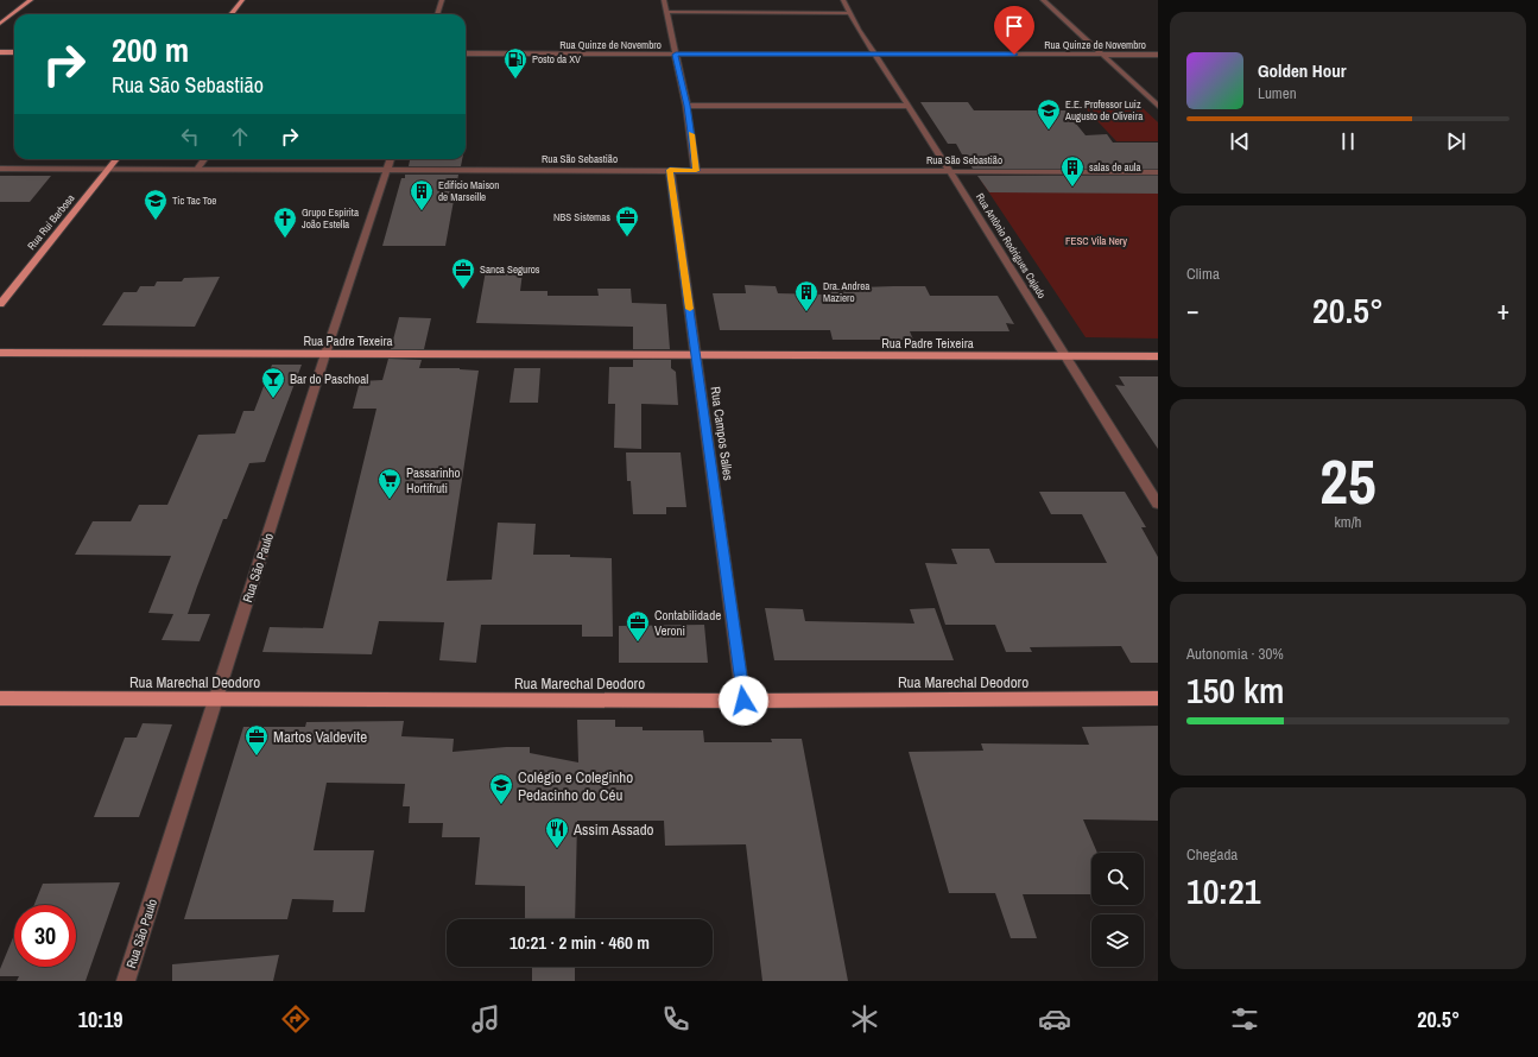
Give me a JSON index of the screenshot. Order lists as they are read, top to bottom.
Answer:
{
  "streets": {
    "main road": [
      "Rua Rui Barbosa",
      "Rua Padre Texeira",
      "Rua Padre Teixeira",
      "Rua Marechal Deodoro"
    ],
    "street": [
      "Rua Quinze de Novembro",
      "Rua São Sebastião",
      "Rua Antônio Rodrigues Cajado",
      "Rua Campos Salles",
      "Rua São Paulo"
    ]
  },
  "crossings": [
    ["Rua Quinze de Novembro", "Rua Antônio Rodrigues Cajado"],
    ["Rua São Sebastião", "Rua Rui Barbosa"],
    ["Rua São Sebastião", "Rua Antônio Rodrigues Cajado"],
    ["Rua São Sebastião", "Rua Campos Salles"],
    ["Rua São Sebastião", "Rua São Paulo"],
    ["Rua Antônio Rodrigues Cajado", "Rua Padre Teixeira"],
    ["Rua Padre Texeira", "Rua Padre Teixeira"],
    ["Rua Padre Texeira", "Rua Campos Salles"],
    ["Rua Padre Texeira", "Rua São Paulo"],
    ["Rua Padre Teixeira", "Rua Campos Salles"],
    ["Rua Campos Salles", "Rua Marechal Deodoro"],
    ["Rua São Paulo", "Rua Marechal Deodoro"]
  ],
  "parks": ["FESC Vila Nery"],
  "places": {
    "fuel station": ["Posto da XV"],
    "school or university": ["E.E. Professor Luiz Augusto de Oliveira", "Tic Tac Toe", "Colégio e Coleginho Pedacinho do Céu"],
    "building": ["salas de aula", "Edifício Maison de Marseille", "Dra. Andrea Maziero"],
    "office": [
      "NBS Sistemas",
      "Sanca Seguros",
      "Contabilidade Veroni",
      "Martos Valdevite"
    ],
    "church": ["Grupo Espírita João Estella"],
    "bar": ["Bar do Paschoal"],
    "supermarket": ["Passarinho Hortifruti"],
    "restaurant": ["Assim Assado"]
  },
  "page": {
    "turn": ["200 m", "Rua São Sebastião"],
    "song": ["Golden Hour", "Lumen"],
    "tile": [
      "Clima",
      ["25", "km/h"],
      ["Autonomia · 30%", "150 km"],
      ["Chegada", "10:21"]
    ],
    "heat": ["−", "20.5°", "+"],
    "limit": "30",
    "trip": "10:21 · 2 min · 460 m",
    "tabs": ["10:19", "20.5°"]
  }
}
